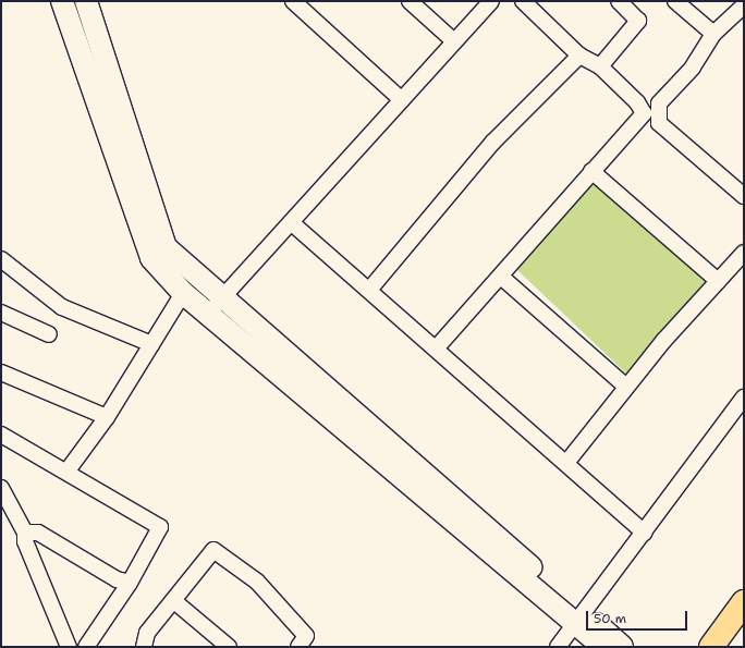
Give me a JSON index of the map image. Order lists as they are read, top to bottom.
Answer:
{
  "scale_bar": "50 m"
}
